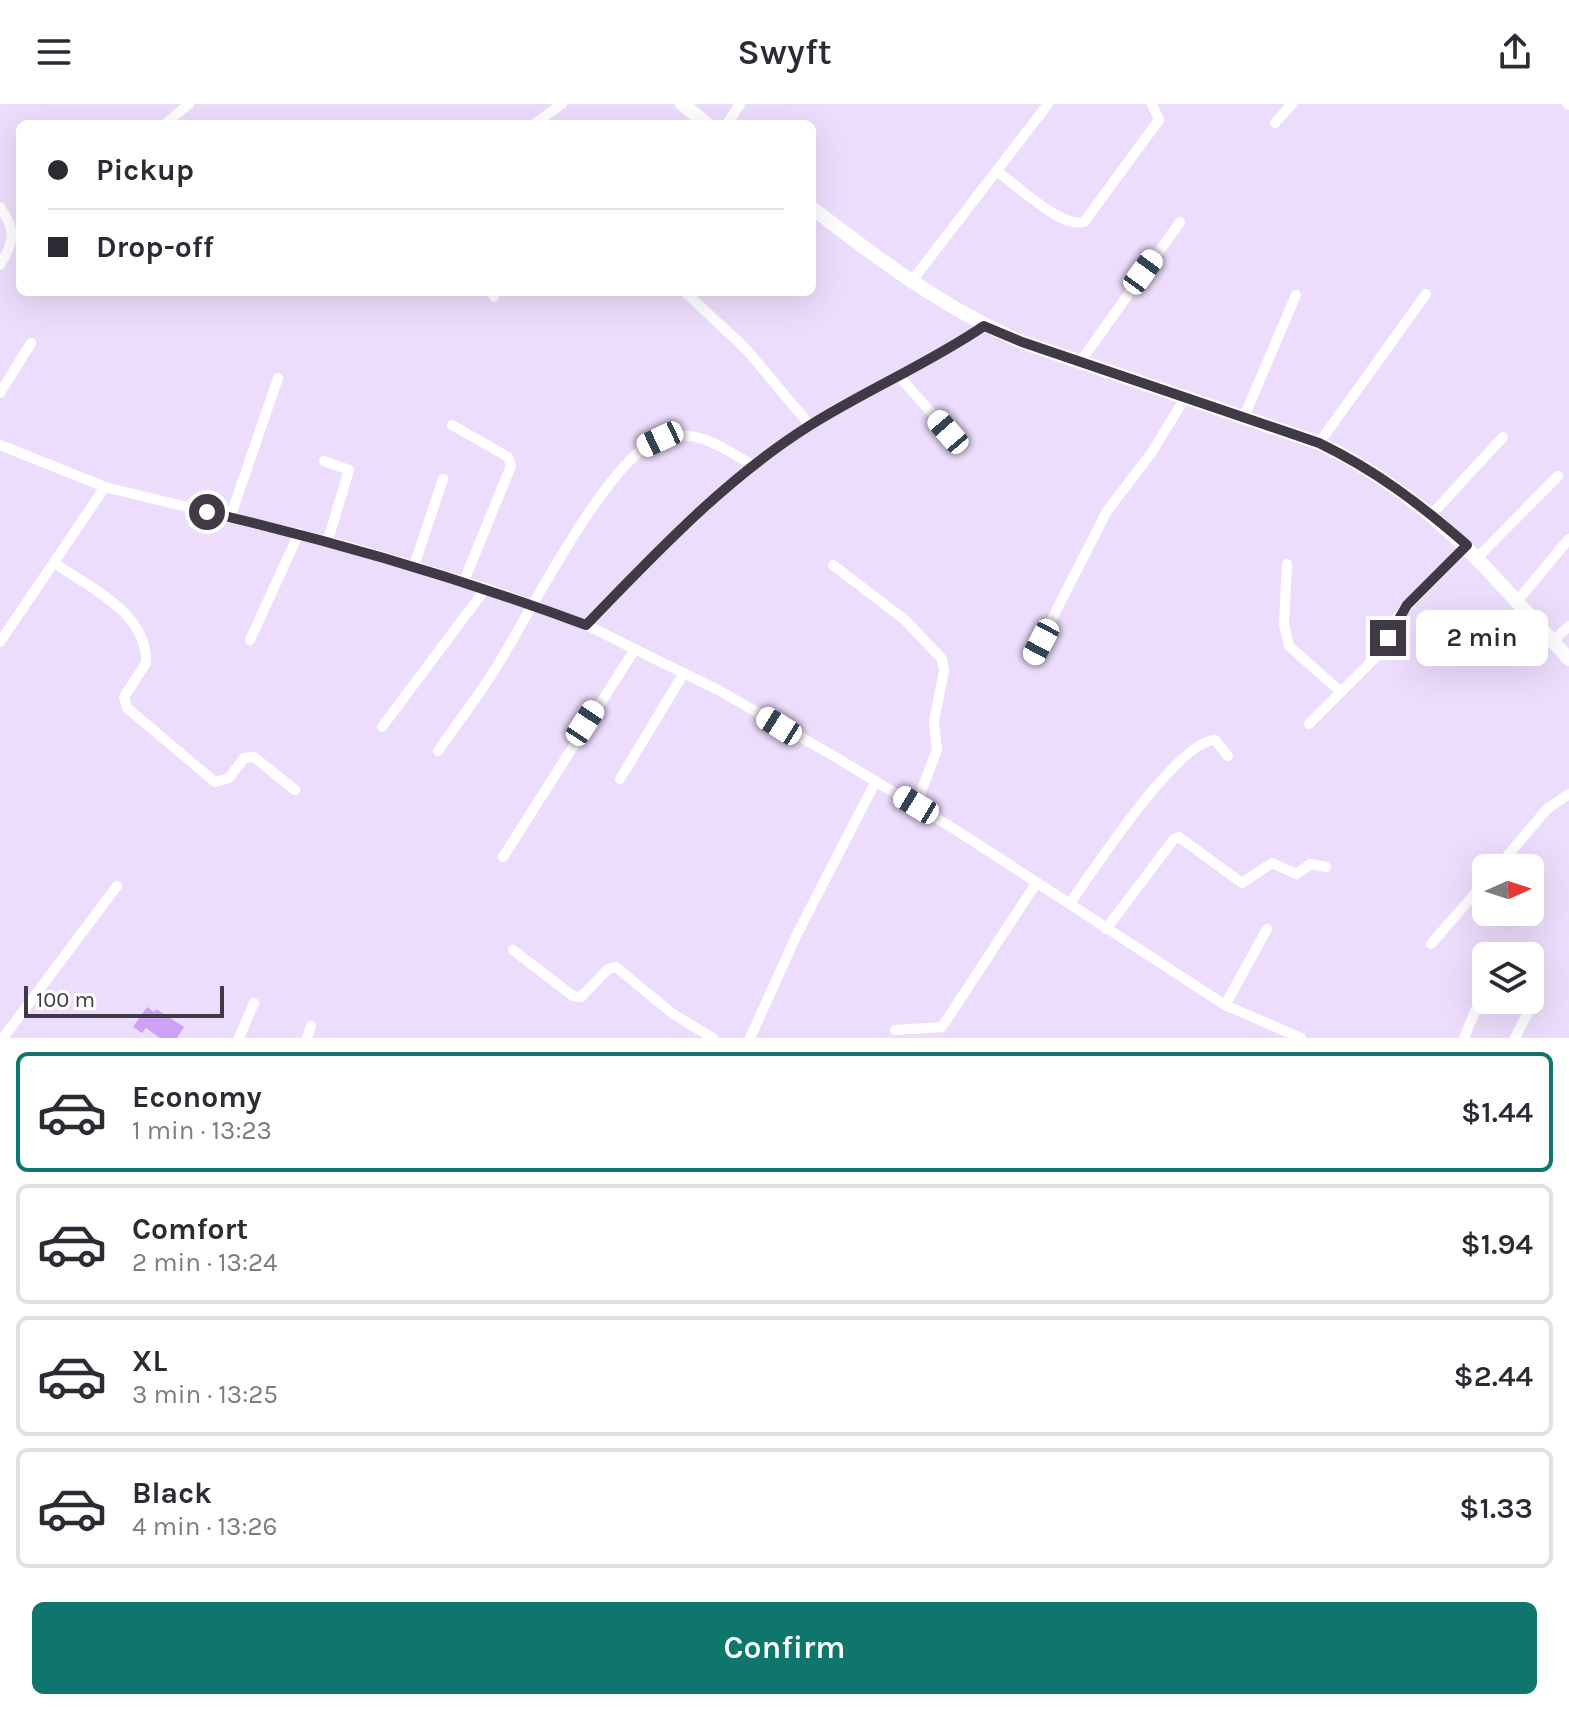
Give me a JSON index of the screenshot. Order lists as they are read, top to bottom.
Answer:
{
  "scale_bar": "100 m",
  "north": "right",
  "page": {
    "header": "Swyft",
    "banner": ["Pickup", "Drop-off"],
    "bubble": "2 min",
    "scale": "100 m",
    "list": [
      {
        "name": "Economy",
        "note": "1 min · 13:23",
        "value": "$1.44"
      },
      {
        "name": "Comfort",
        "note": "2 min · 13:24",
        "value": "$1.94"
      },
      {
        "name": "XL",
        "note": "3 min · 13:25",
        "value": "$2.44"
      },
      {
        "name": "Black",
        "note": "4 min · 13:26",
        "value": "$1.33"
      }
    ],
    "buttons": "Confirm"
  }
}
